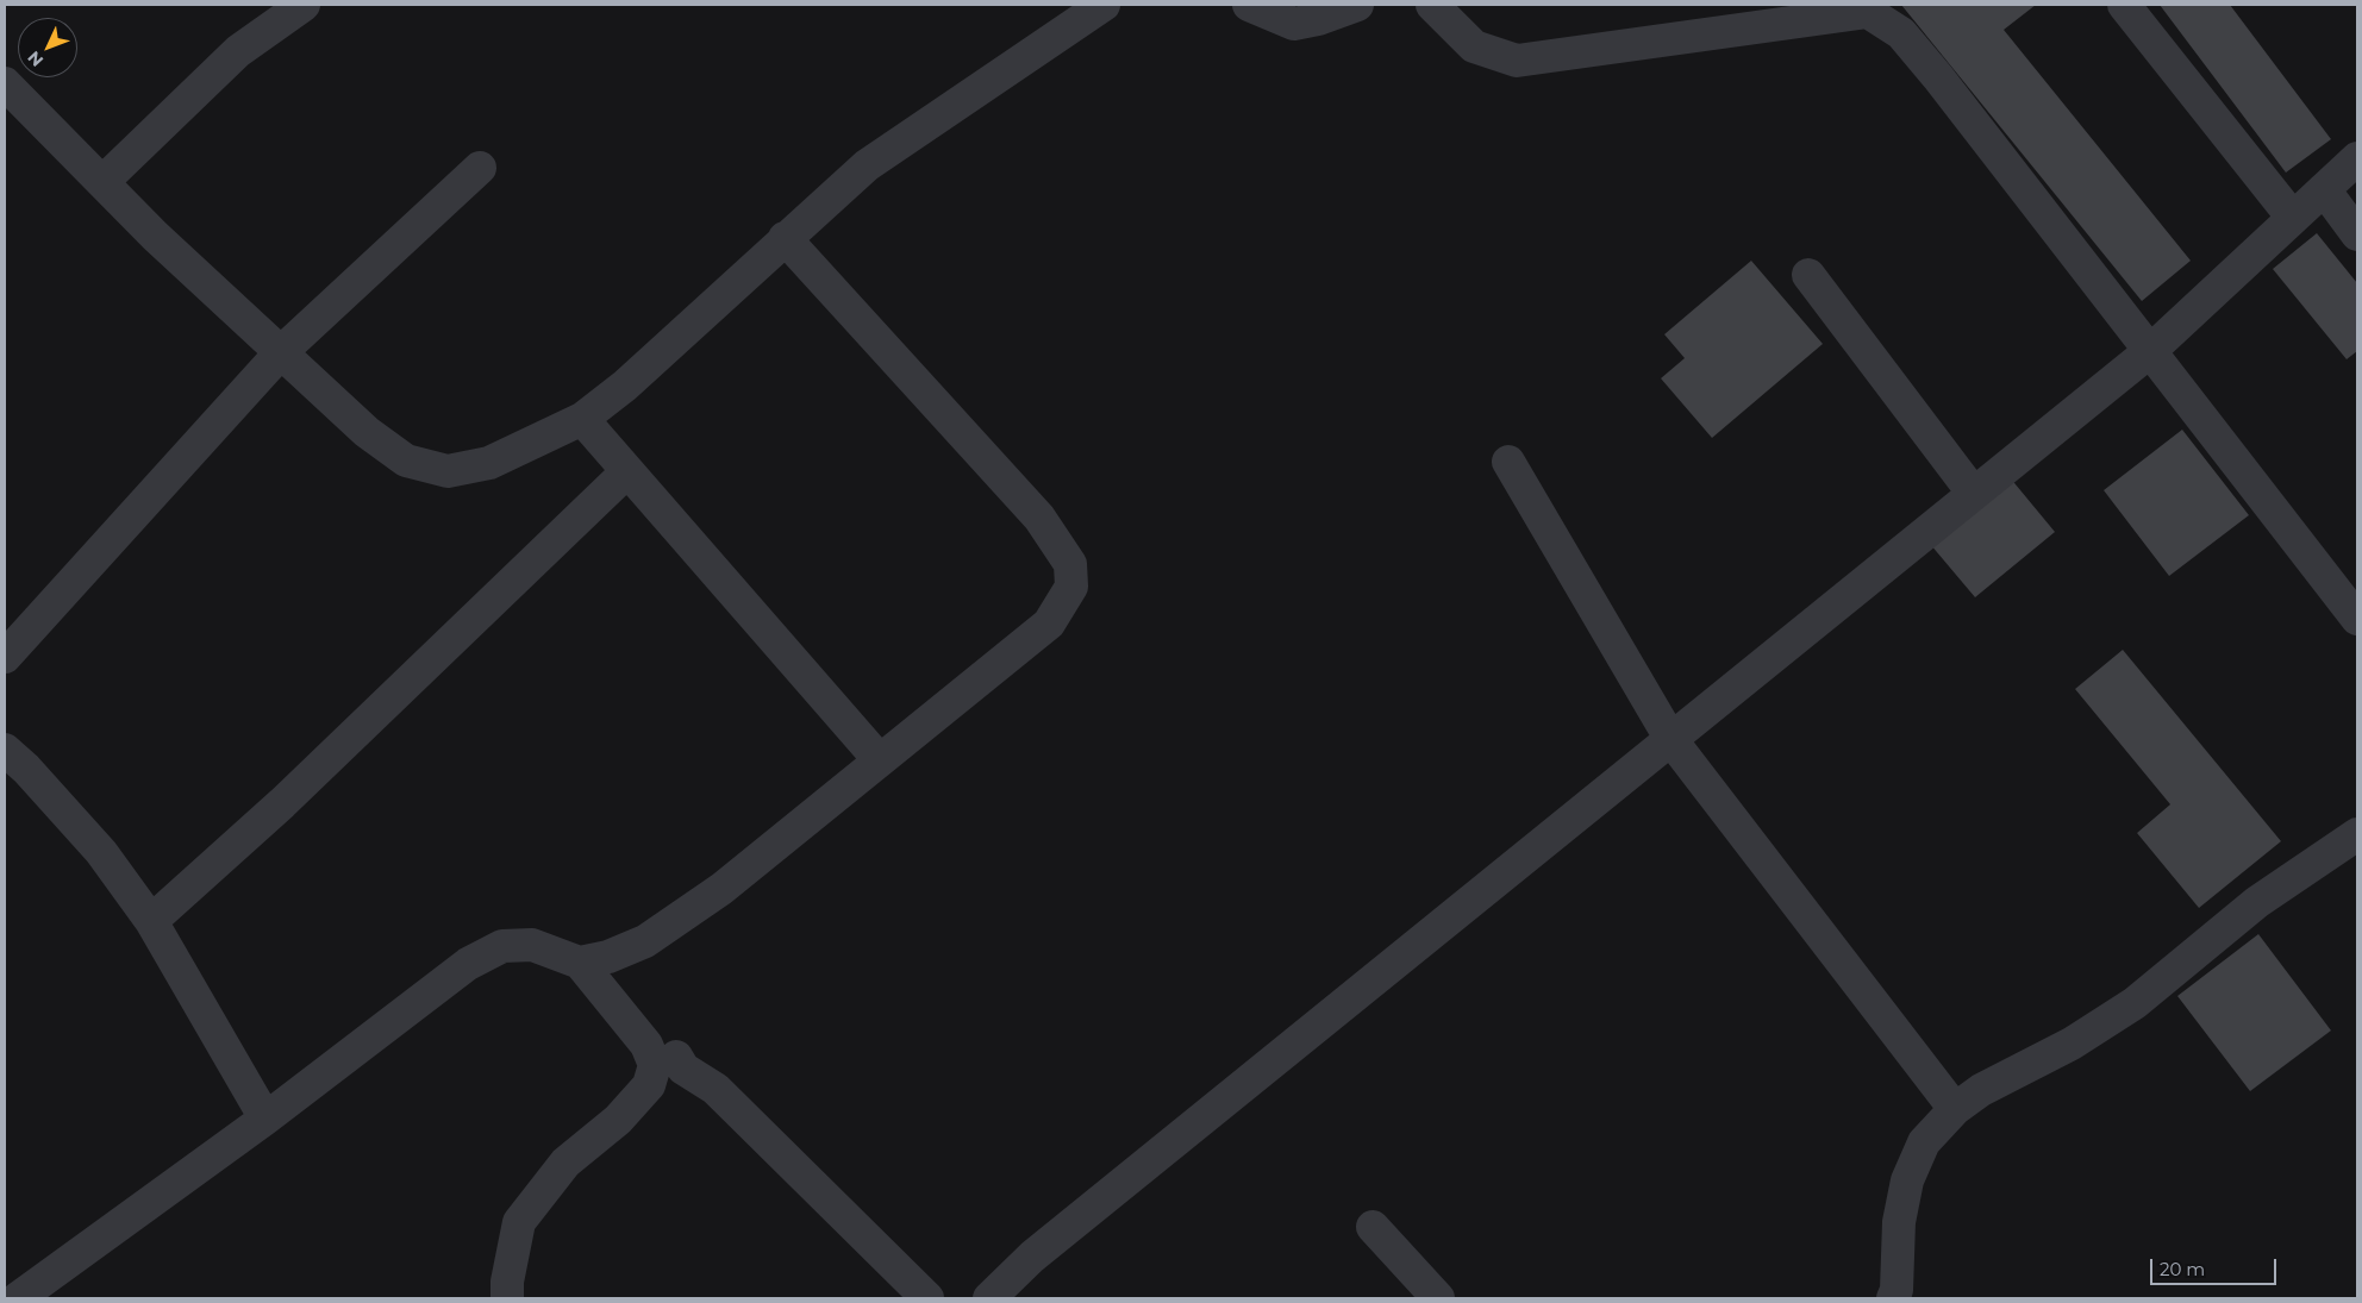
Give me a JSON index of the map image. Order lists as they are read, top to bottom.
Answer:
{
  "scale_bar": "20 m",
  "north": "bottom left"
}
